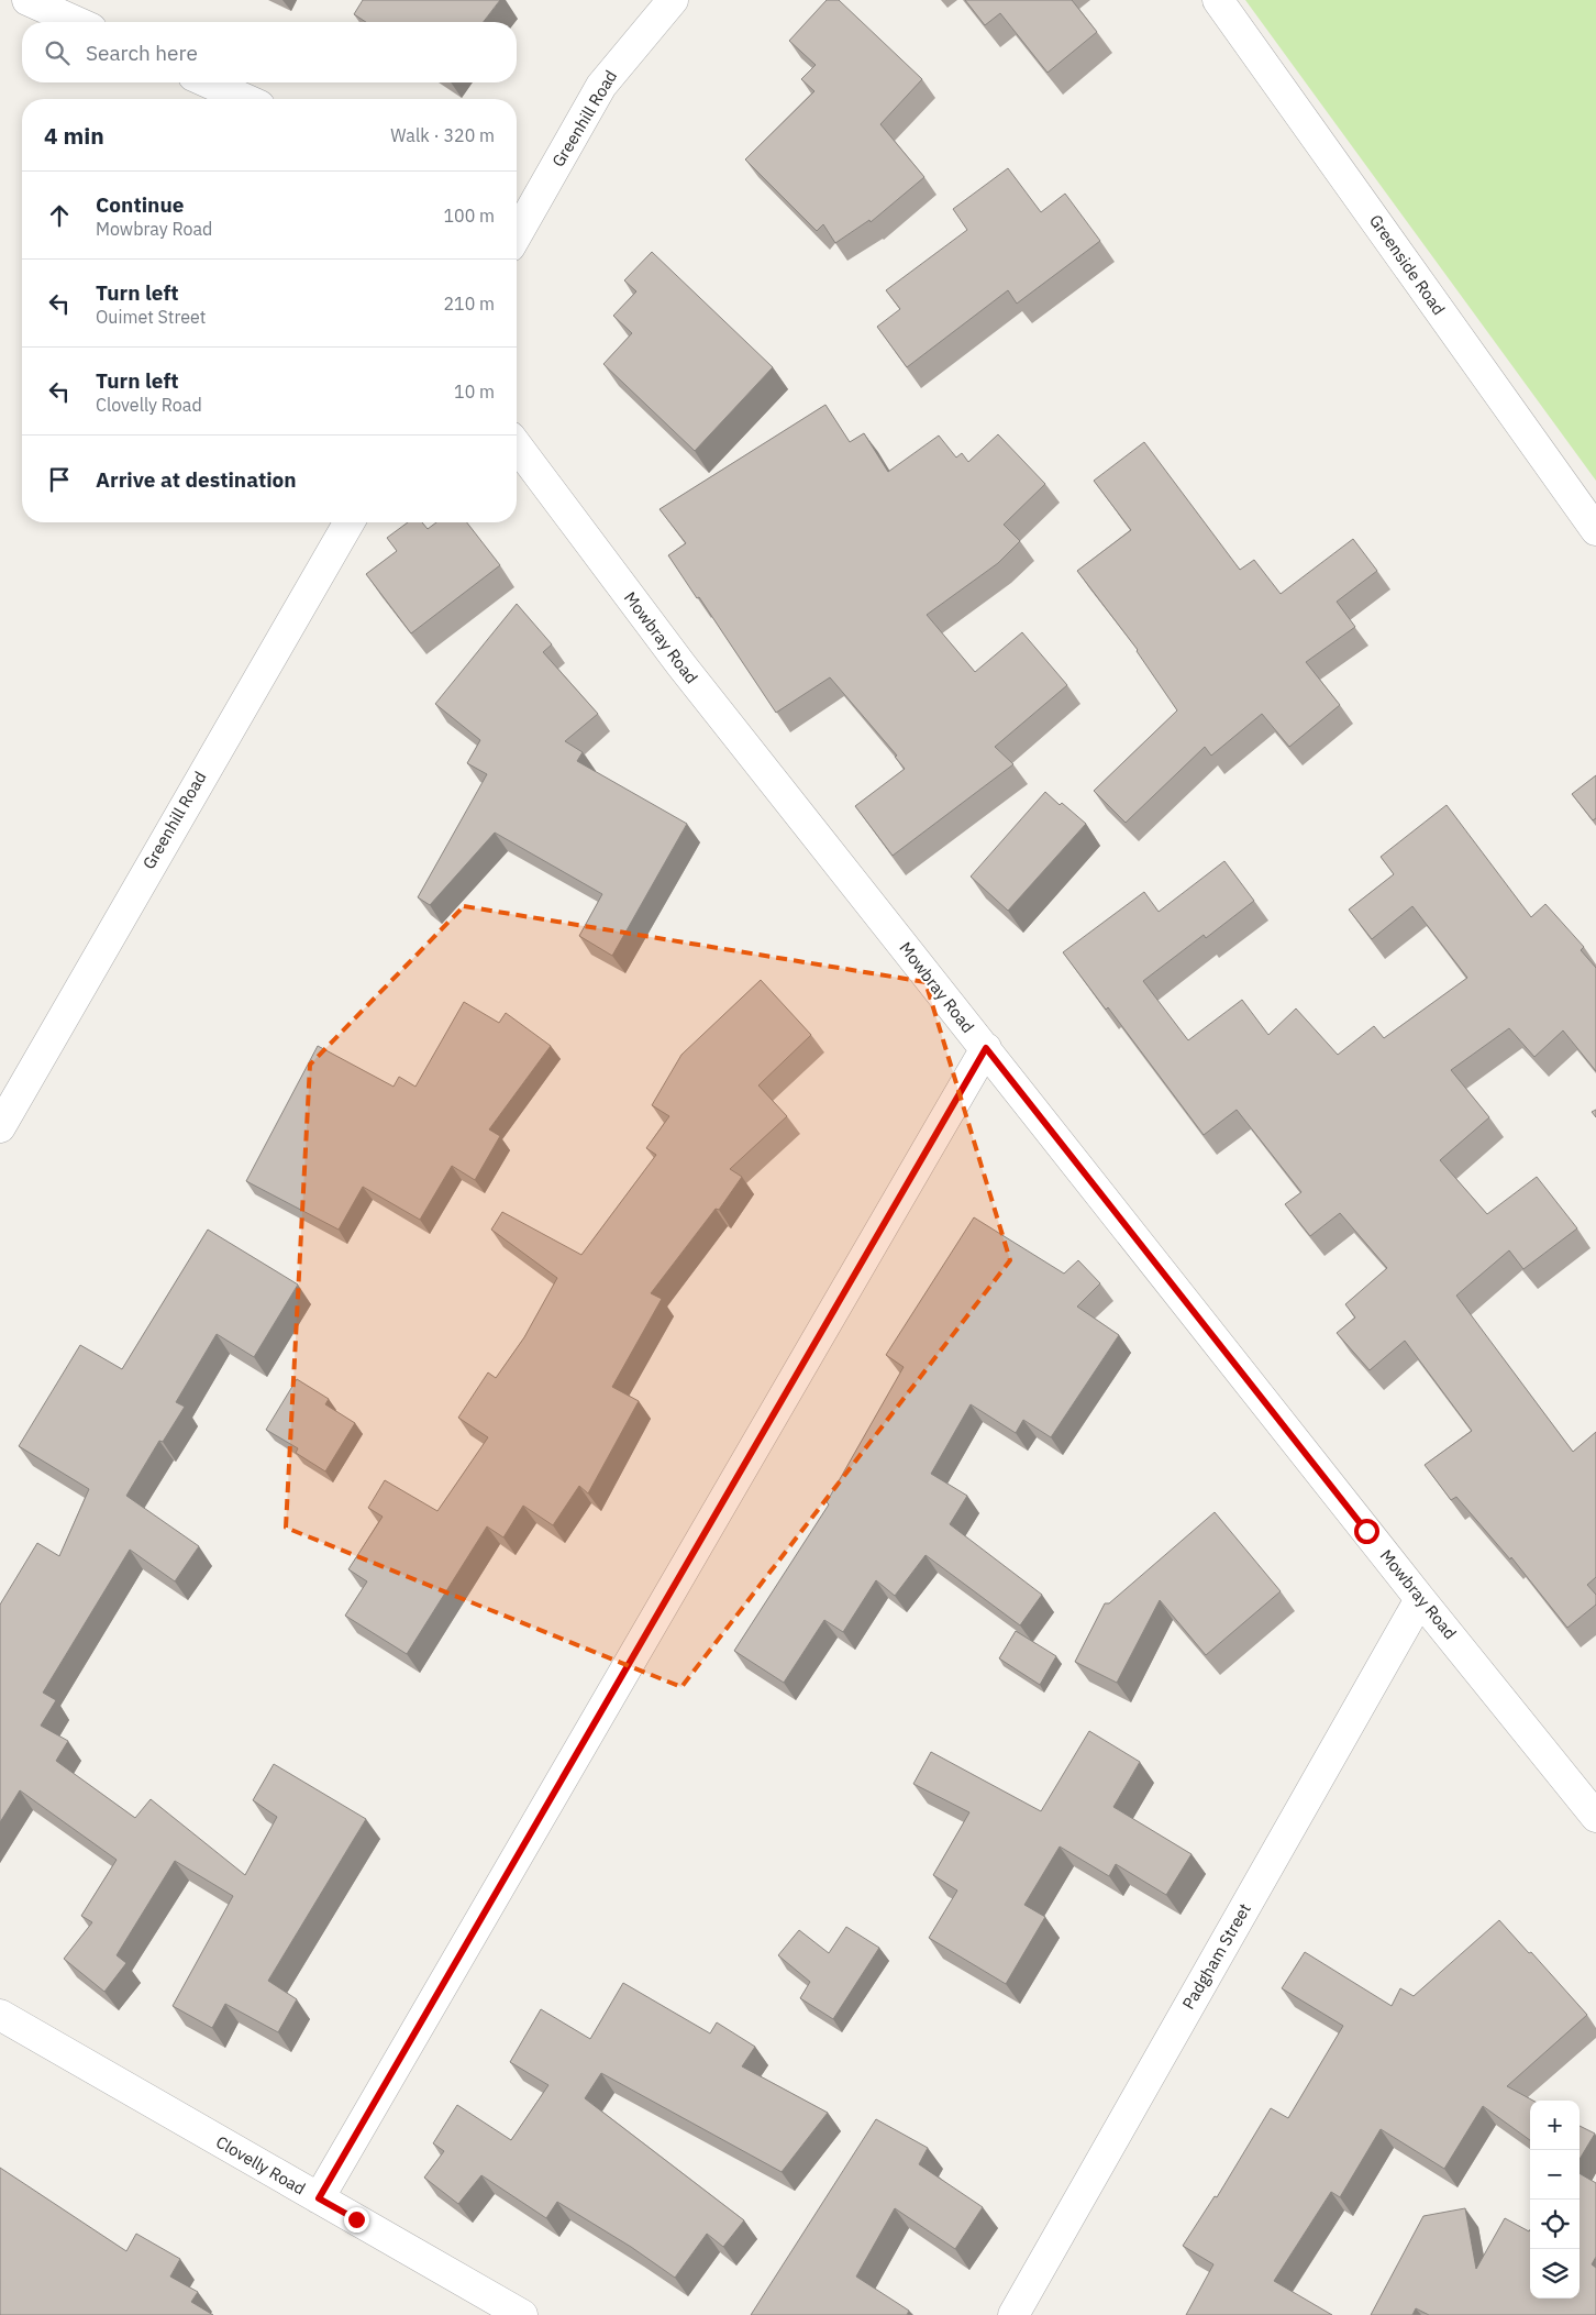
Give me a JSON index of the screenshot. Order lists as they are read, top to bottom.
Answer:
{
  "streets": {
    "street": [
      "Greenhill Road",
      "Greenside Road",
      "Mowbray Road",
      "Padgham Street",
      "Clovelly Road"
    ]
  },
  "crossings": [
    ["Mowbray Road", "Padgham Street"]
  ],
  "page": {
    "search": "Search here",
    "heading": ["4 min", "Walk · 320 m"],
    "list": [
      ["Continue", "Mowbray Road", "100 m"],
      ["Turn left", "Ouimet Street", "210 m"],
      ["Turn left", "Clovelly Road", "10 m"],
      "Arrive at destination"
    ],
    "map_buttons": ["+", "−"]
  }
}
